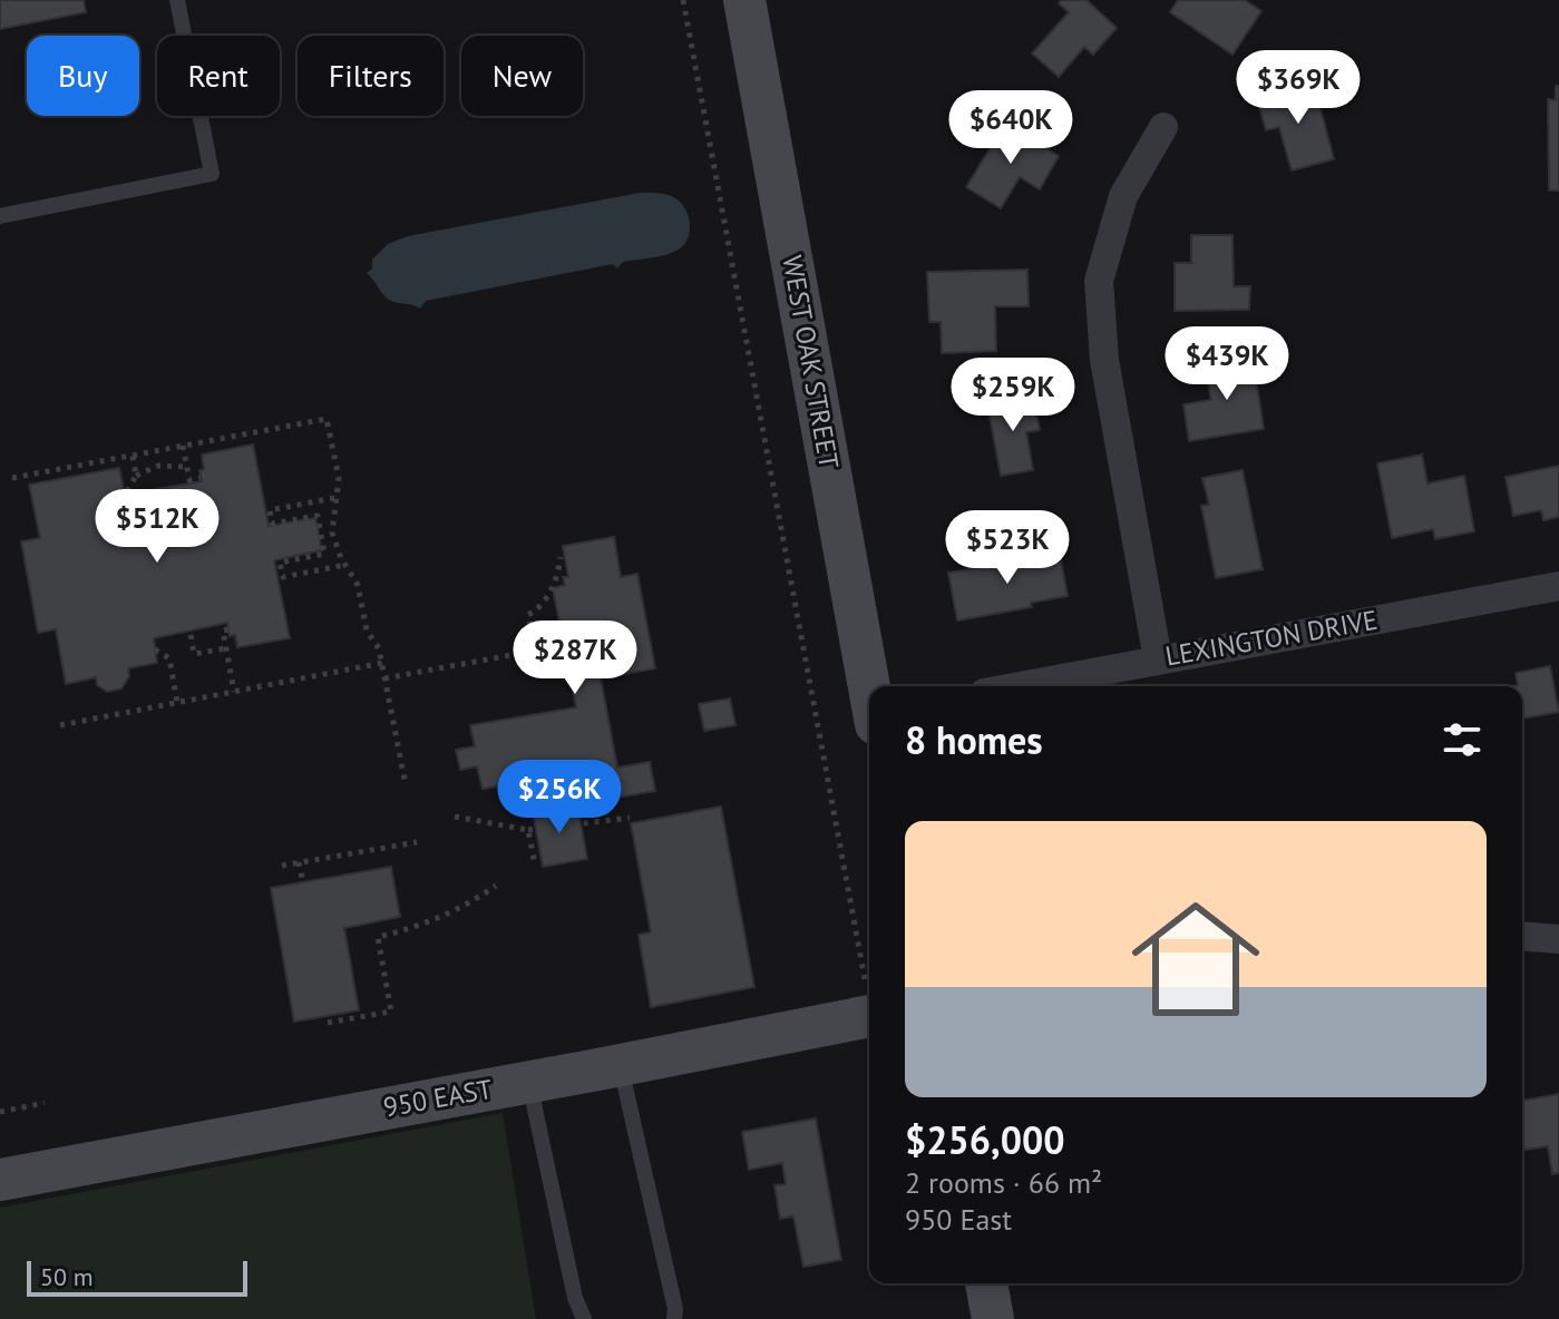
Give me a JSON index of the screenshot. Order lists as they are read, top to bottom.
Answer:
{
  "streets": {
    "street": ["WEST OAK STREET", "LEXINGTON DRIVE", "950 EAST"]
  },
  "scale_bar": "50 m",
  "page": {
    "chip": [
      "Buy",
      "Rent",
      "Filters",
      "New"
    ],
    "price": [
      "$369K",
      "$640K",
      "$439K",
      "$259K",
      "$512K",
      "$523K",
      "$287K",
      "$256K"
    ],
    "heading": "8 homes",
    "list": [
      {
        "name": "$256,000",
        "note": "2 rooms · 66 m² · 950 East"
      }
    ],
    "scale": "50 m"
  }
}
